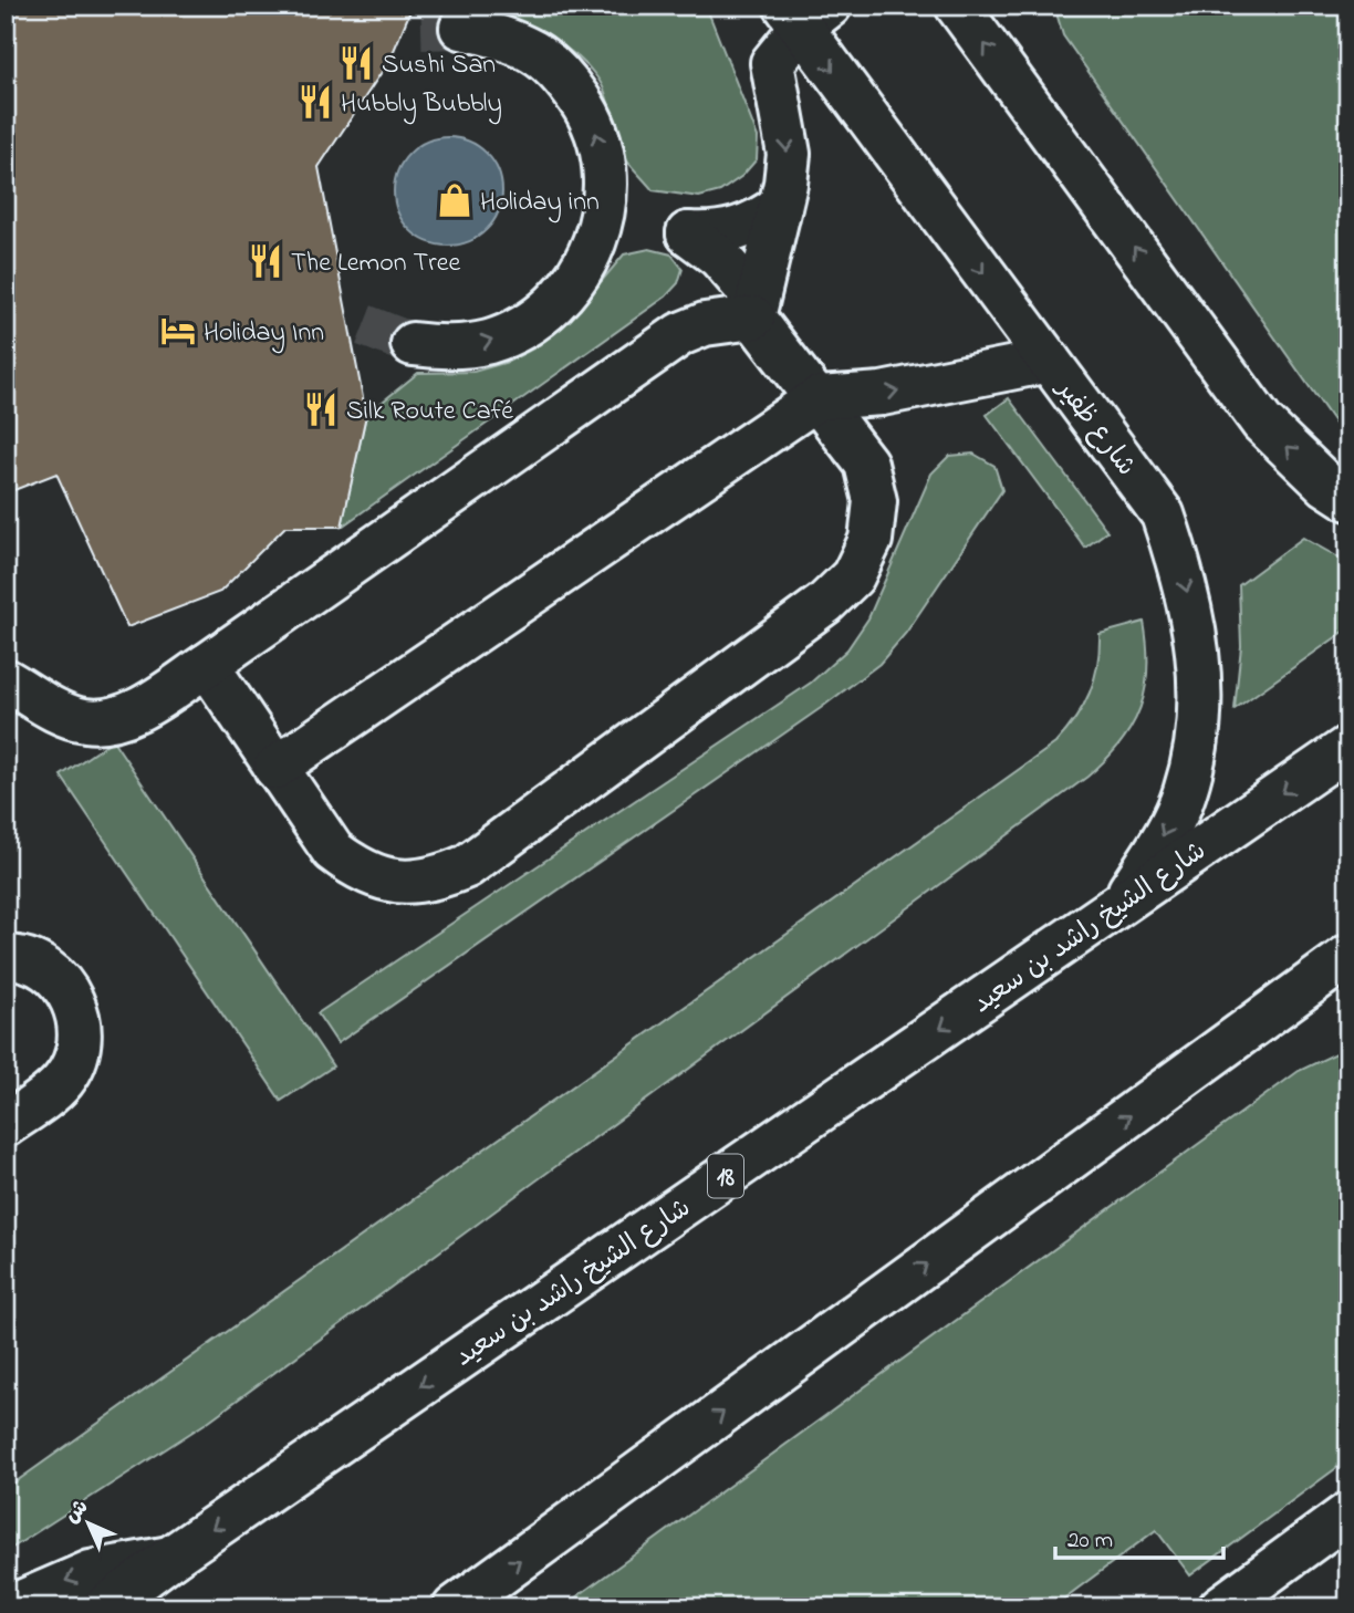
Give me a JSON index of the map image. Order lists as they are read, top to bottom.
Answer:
{
  "streets": {
    "main road": ["شارع ظفير", "شارع الشيخ راشد بن سعيد", "18"]
  },
  "crossings": [
    ["شارع ظفير", "شارع الشيخ راشد بن سعيد"]
  ],
  "places": {
    "restaurant": [
      "Sushi San",
      "Hubbly Bubbly",
      "The Lemon Tree",
      "Silk Route Café"
    ],
    "shop": ["Holiday inn"],
    "hotel": ["Holiday Inn"]
  },
  "scale_bar": "20 m",
  "north": "top left"
}
